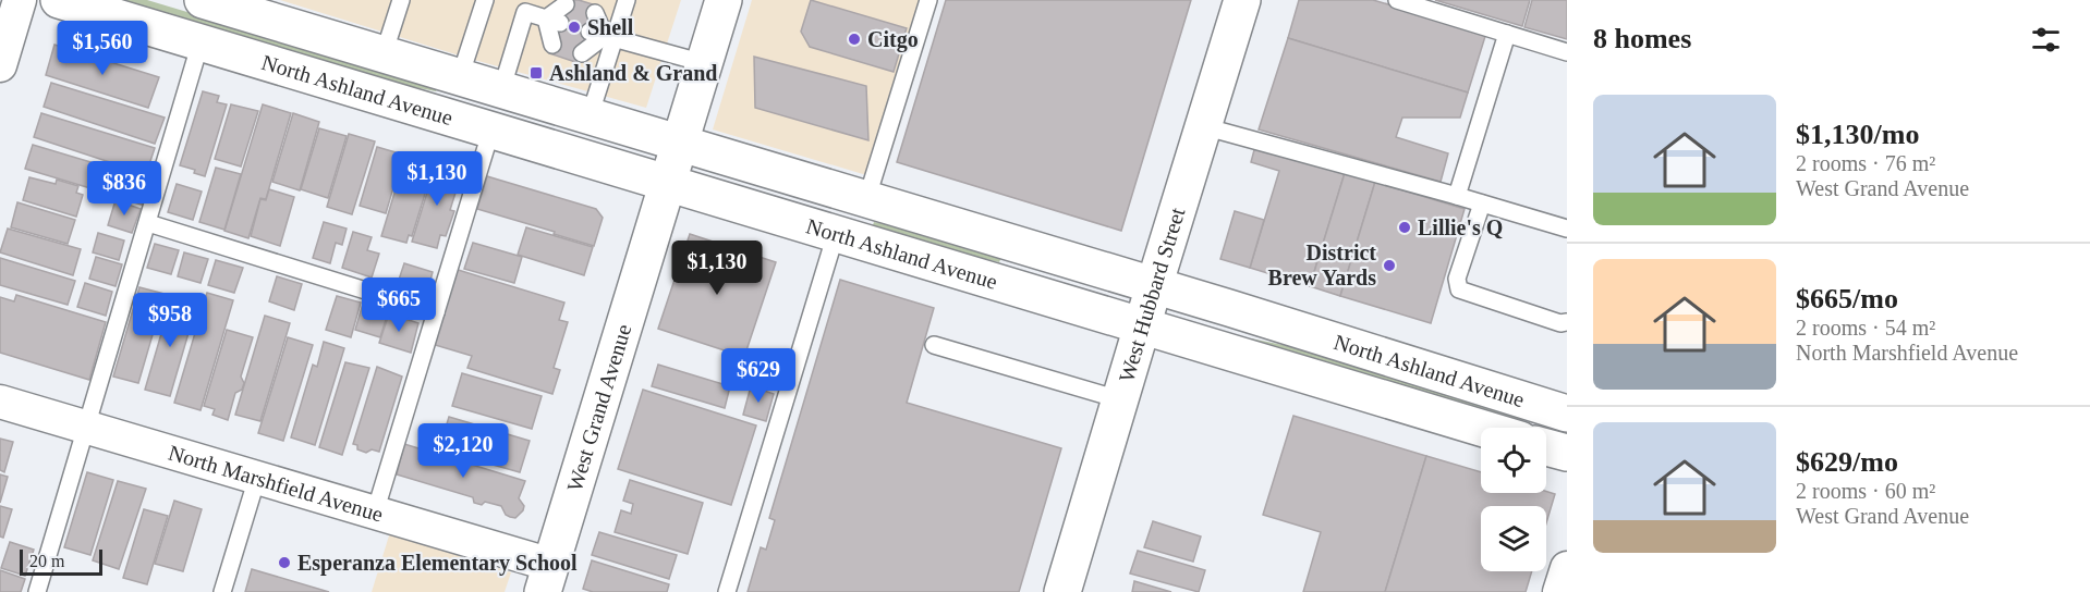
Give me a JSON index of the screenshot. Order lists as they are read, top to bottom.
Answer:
{
  "streets": {
    "main road": ["North Ashland Avenue", "West Hubbard Street", "West Grand Avenue"],
    "street": ["North Marshfield Avenue"]
  },
  "crossings": [
    ["North Ashland Avenue", "West Hubbard Street"],
    ["North Ashland Avenue", "West Grand Avenue"],
    ["West Grand Avenue", "North Marshfield Avenue"]
  ],
  "places": {
    "other": [
      "Shell",
      "Citgo",
      "Lillie's Q",
      "District Brew Yards",
      "Esperanza Elementary School"
    ],
    "transit": ["Ashland & Grand"]
  },
  "scale_bar": "20 m",
  "page": {
    "heading": "8 homes",
    "price": [
      "$1,560",
      "$1,130",
      "$836",
      "$1,130",
      "$665",
      "$958",
      "$629",
      "$2,120"
    ],
    "list": [
      {
        "name": "$1,130/mo",
        "note": "2 rooms · 76 m² · West Grand Avenue"
      },
      {
        "name": "$665/mo",
        "note": "2 rooms · 54 m² · North Marshfield Avenue"
      },
      {
        "name": "$629/mo",
        "note": "2 rooms · 60 m² · West Grand Avenue"
      }
    ],
    "scale": "20 m"
  }
}
